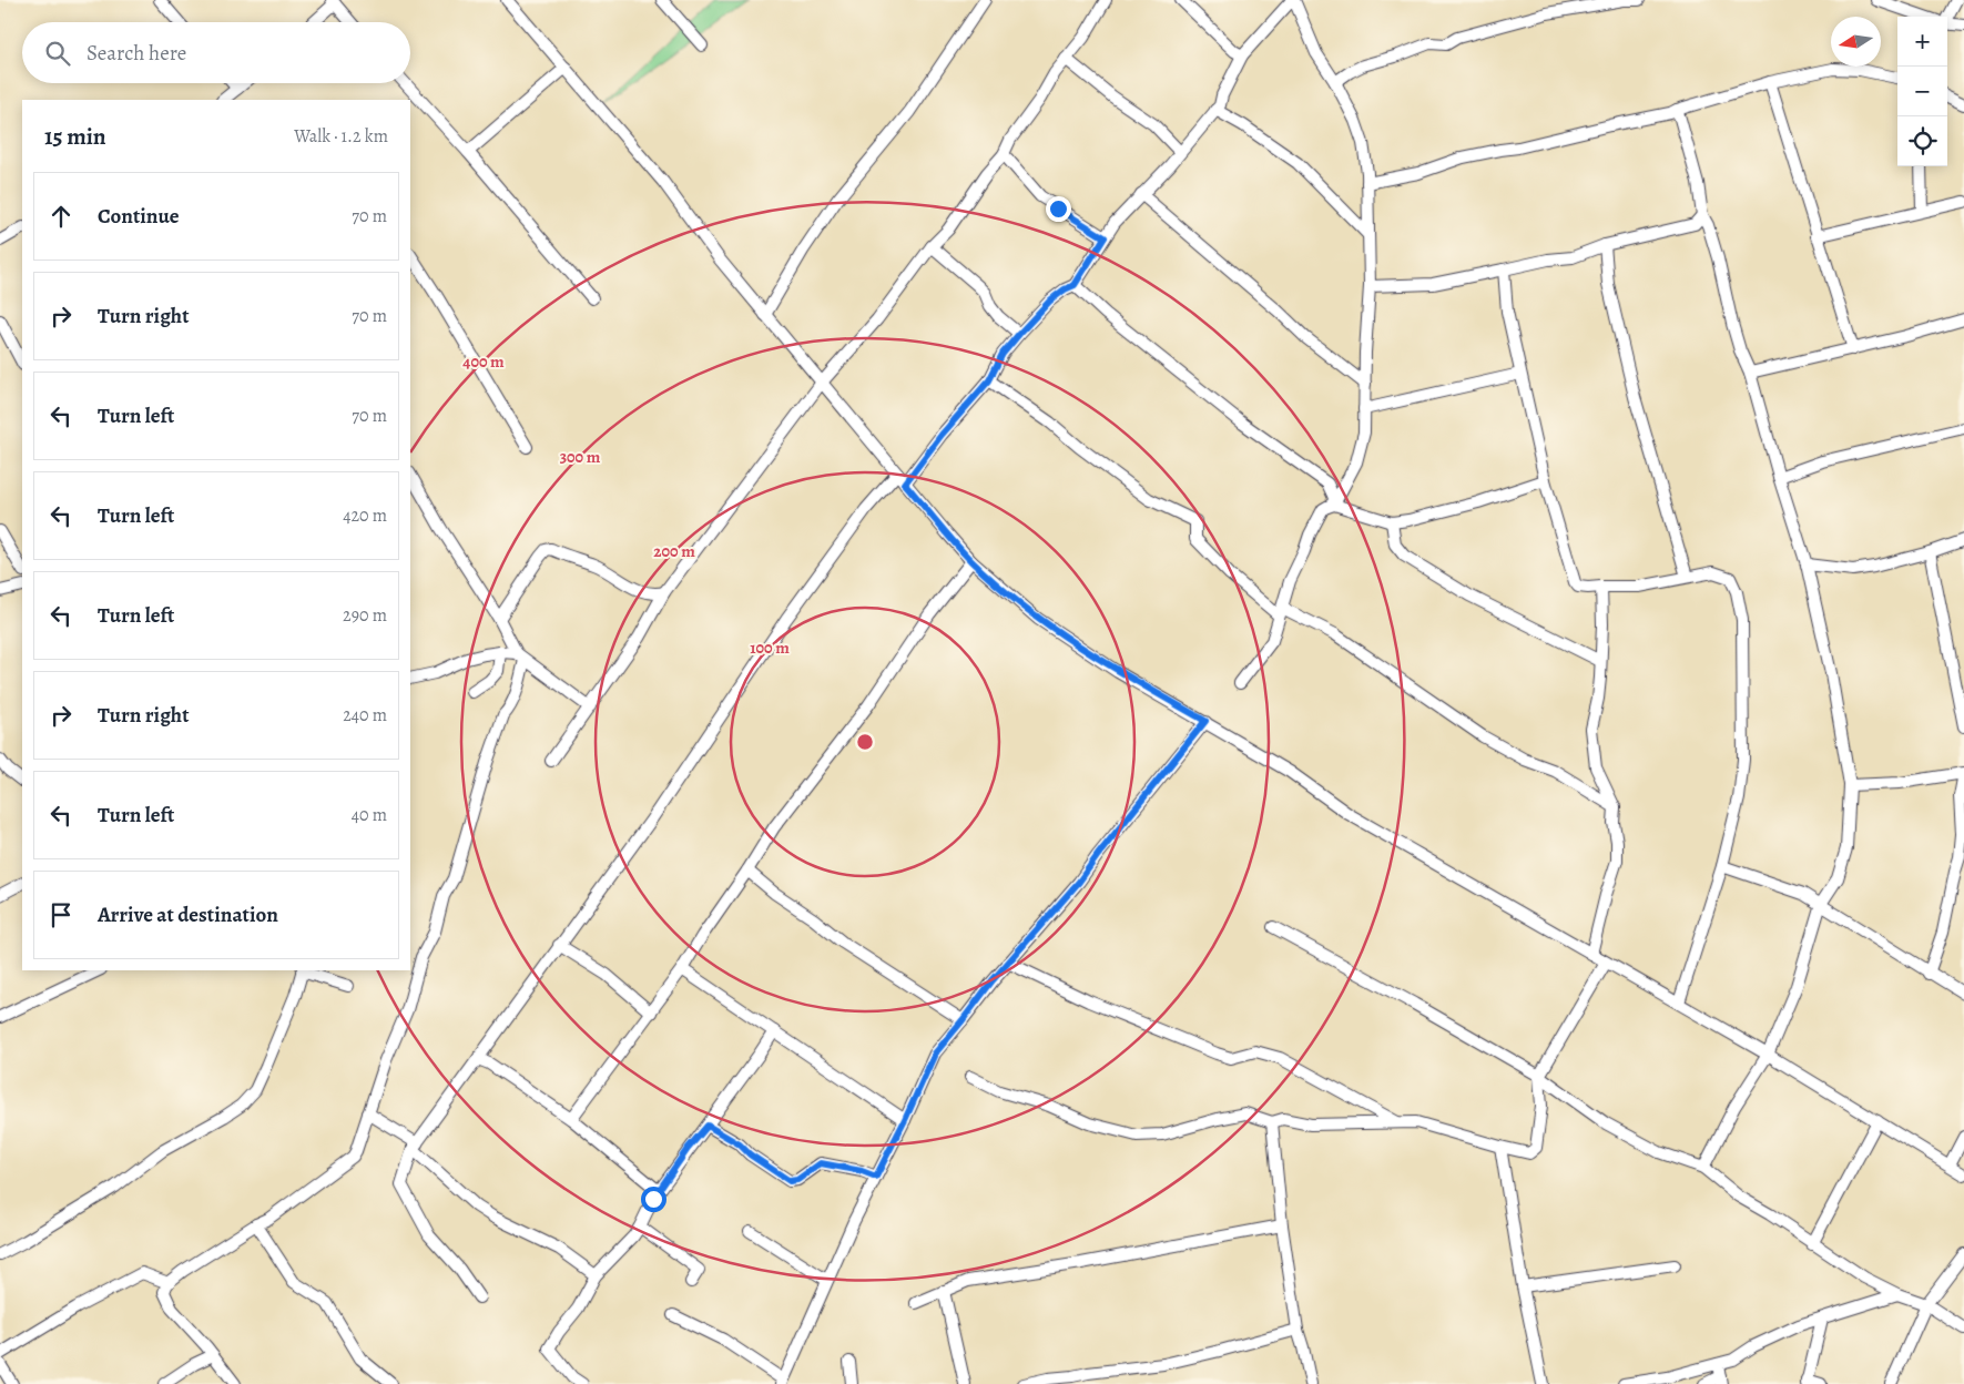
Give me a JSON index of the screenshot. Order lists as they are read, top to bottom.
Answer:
{
  "north": "left",
  "page": {
    "map_buttons": ["+", "−"],
    "search": "Search here",
    "heading": ["15 min", "Walk · 1.2 km"],
    "list": [
      ["Continue", "70 m"],
      ["Turn right", "70 m"],
      ["Turn left", "70 m"],
      ["Turn left", "420 m"],
      ["Turn left", "290 m"],
      ["Turn right", "240 m"],
      ["Turn left", "40 m"],
      "Arrive at destination"
    ]
  },
  "rings": [
    "400 m",
    "300 m",
    "200 m",
    "100 m"
  ]
}
